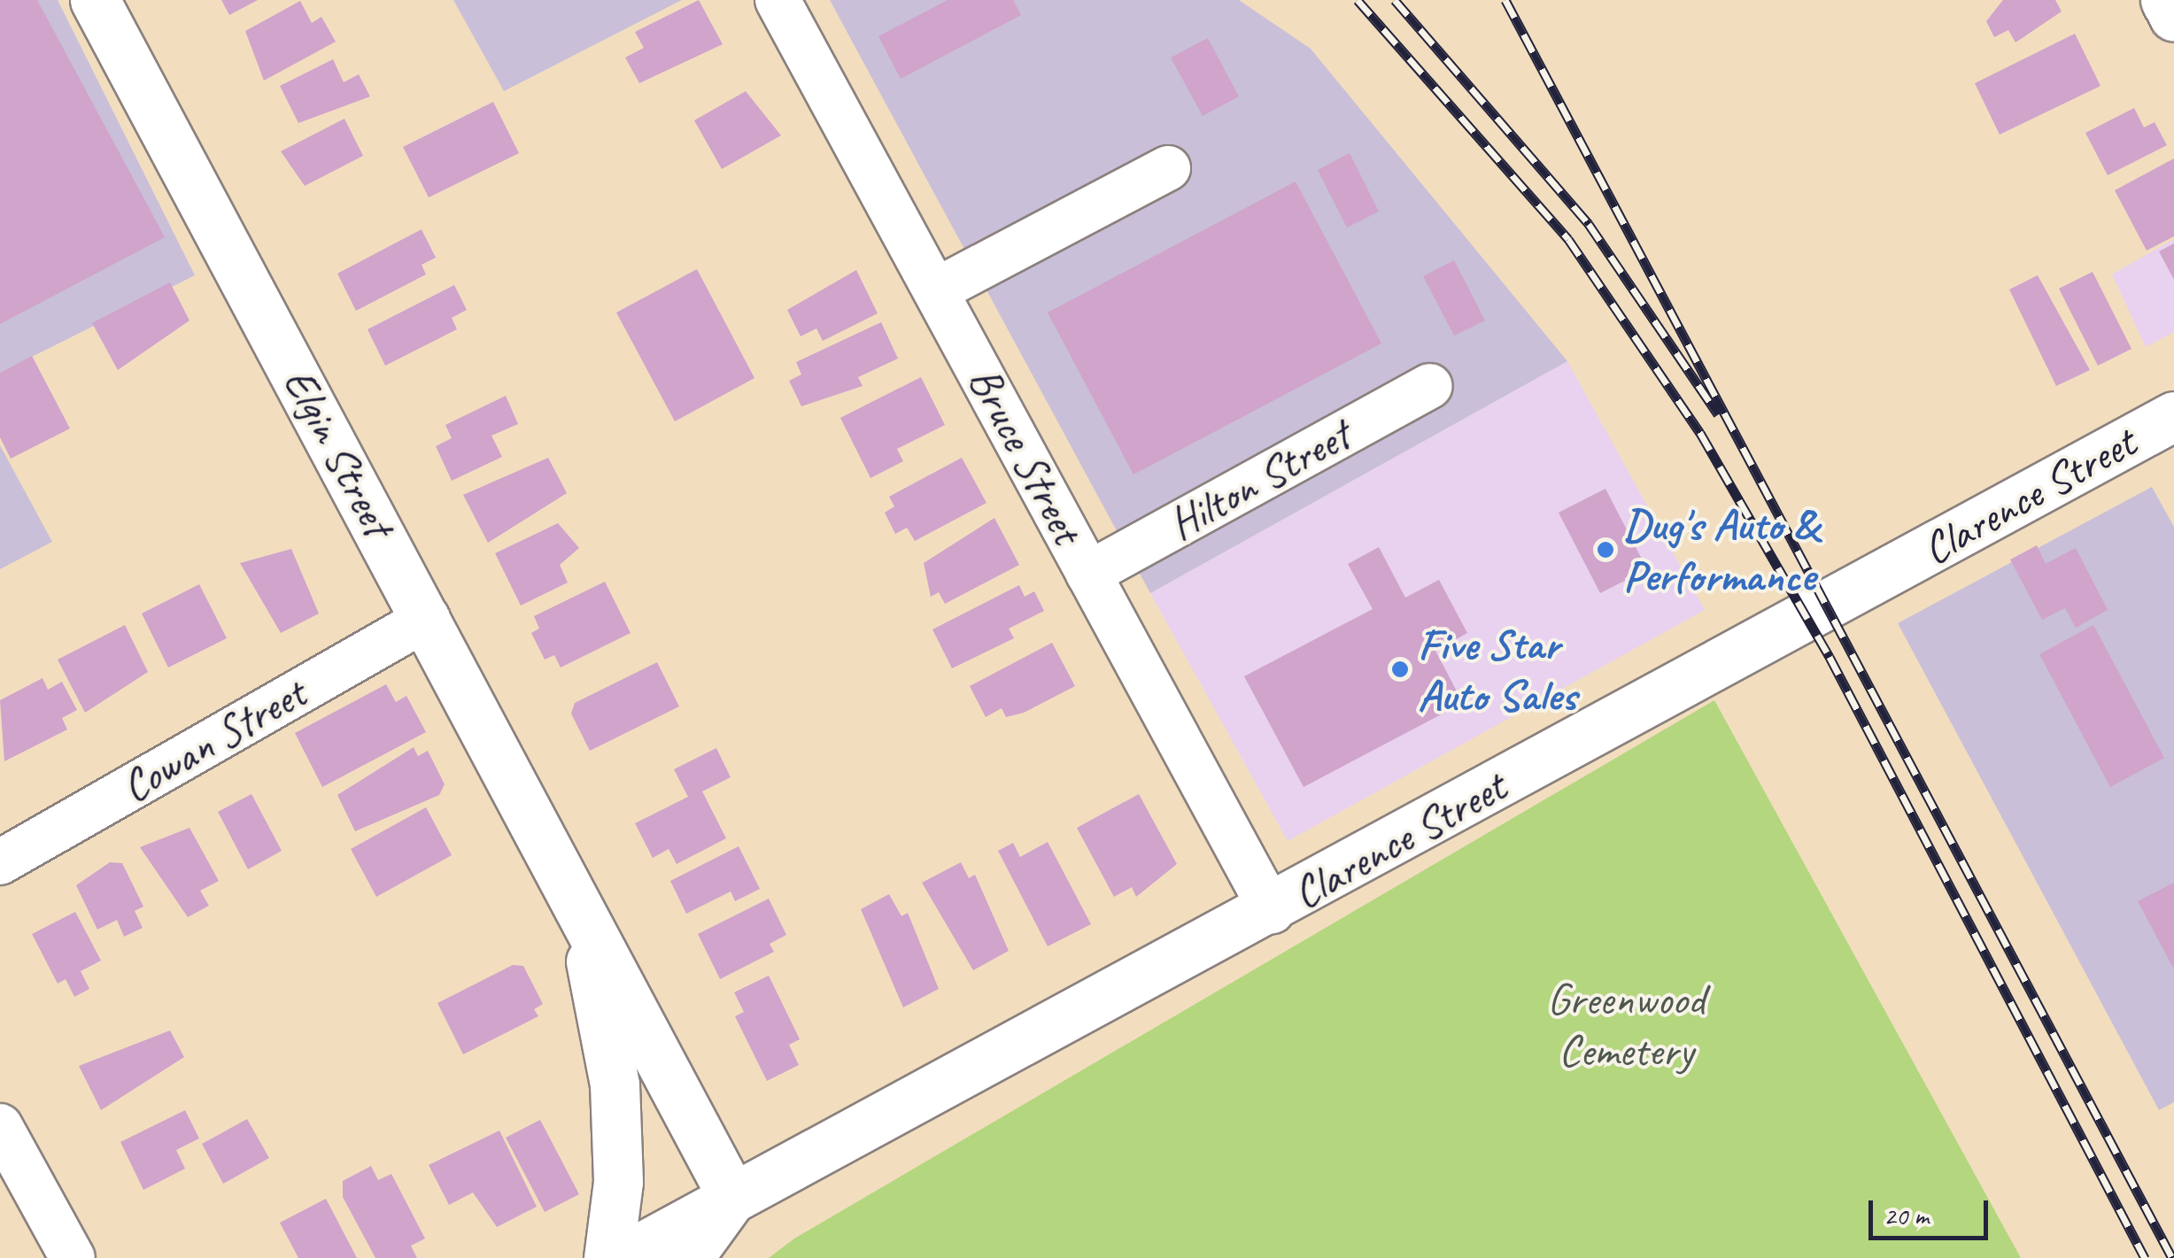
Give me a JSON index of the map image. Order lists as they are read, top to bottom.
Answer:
{
  "streets": {
    "main road": ["Elgin Street", "Clarence Street"],
    "street": ["Bruce Street", "Hilton Street", "Cowan Street"]
  },
  "crossings": [
    ["Elgin Street", "Clarence Street"],
    ["Elgin Street", "Cowan Street"],
    ["Bruce Street", "Hilton Street"],
    ["Bruce Street", "Clarence Street"]
  ],
  "parks": ["Greenwood Cemetery"],
  "places": ["Dug's Auto & Performance", "Five Star Auto Sales"],
  "scale_bar": "20 m"
}
